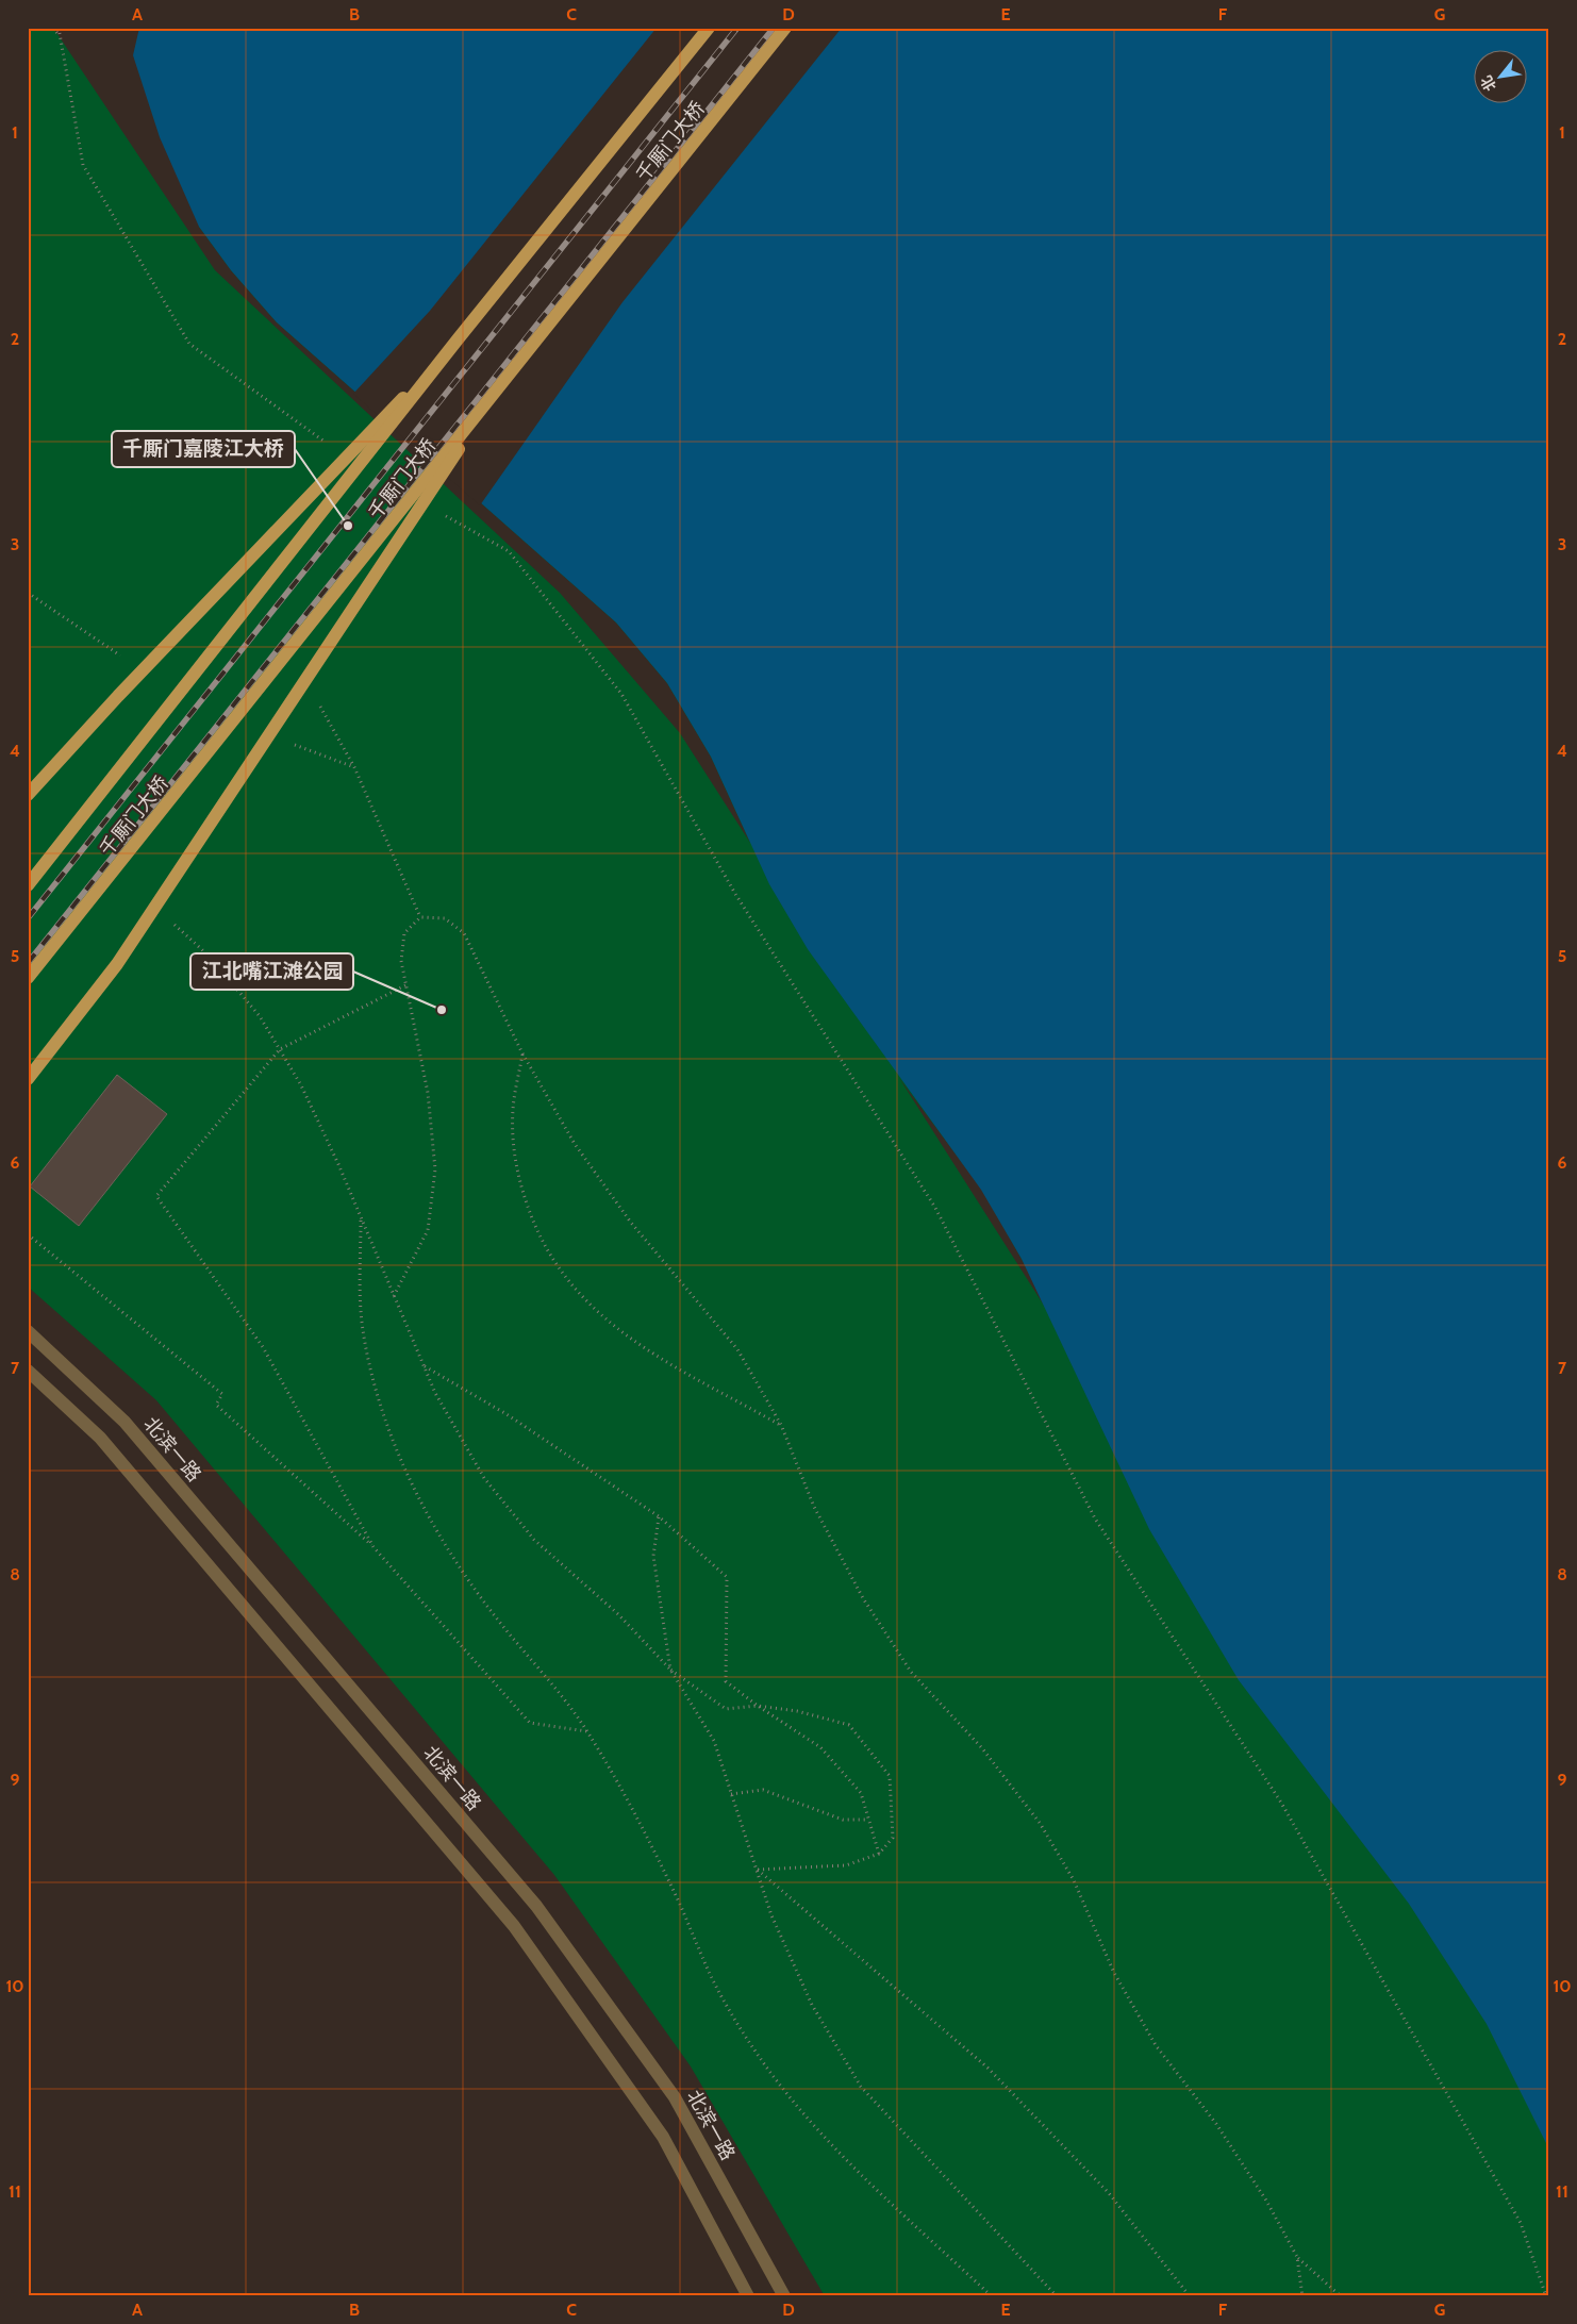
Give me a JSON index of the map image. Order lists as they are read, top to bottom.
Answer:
{
  "streets": {
    "main road": ["千厮门大桥"],
    "street": ["北滨一路"]
  },
  "places": ["千厮门嘉陵江大桥", "江北嘴江滩公园"],
  "north": "bottom left",
  "grid": {
    "columns": [
      "A",
      "B",
      "C",
      "D",
      "E",
      "F",
      "G"
    ],
    "rows": [
      "1",
      "2",
      "3",
      "4",
      "5",
      "6",
      "7",
      "8",
      "9",
      "10",
      "11"
    ]
  }
}
